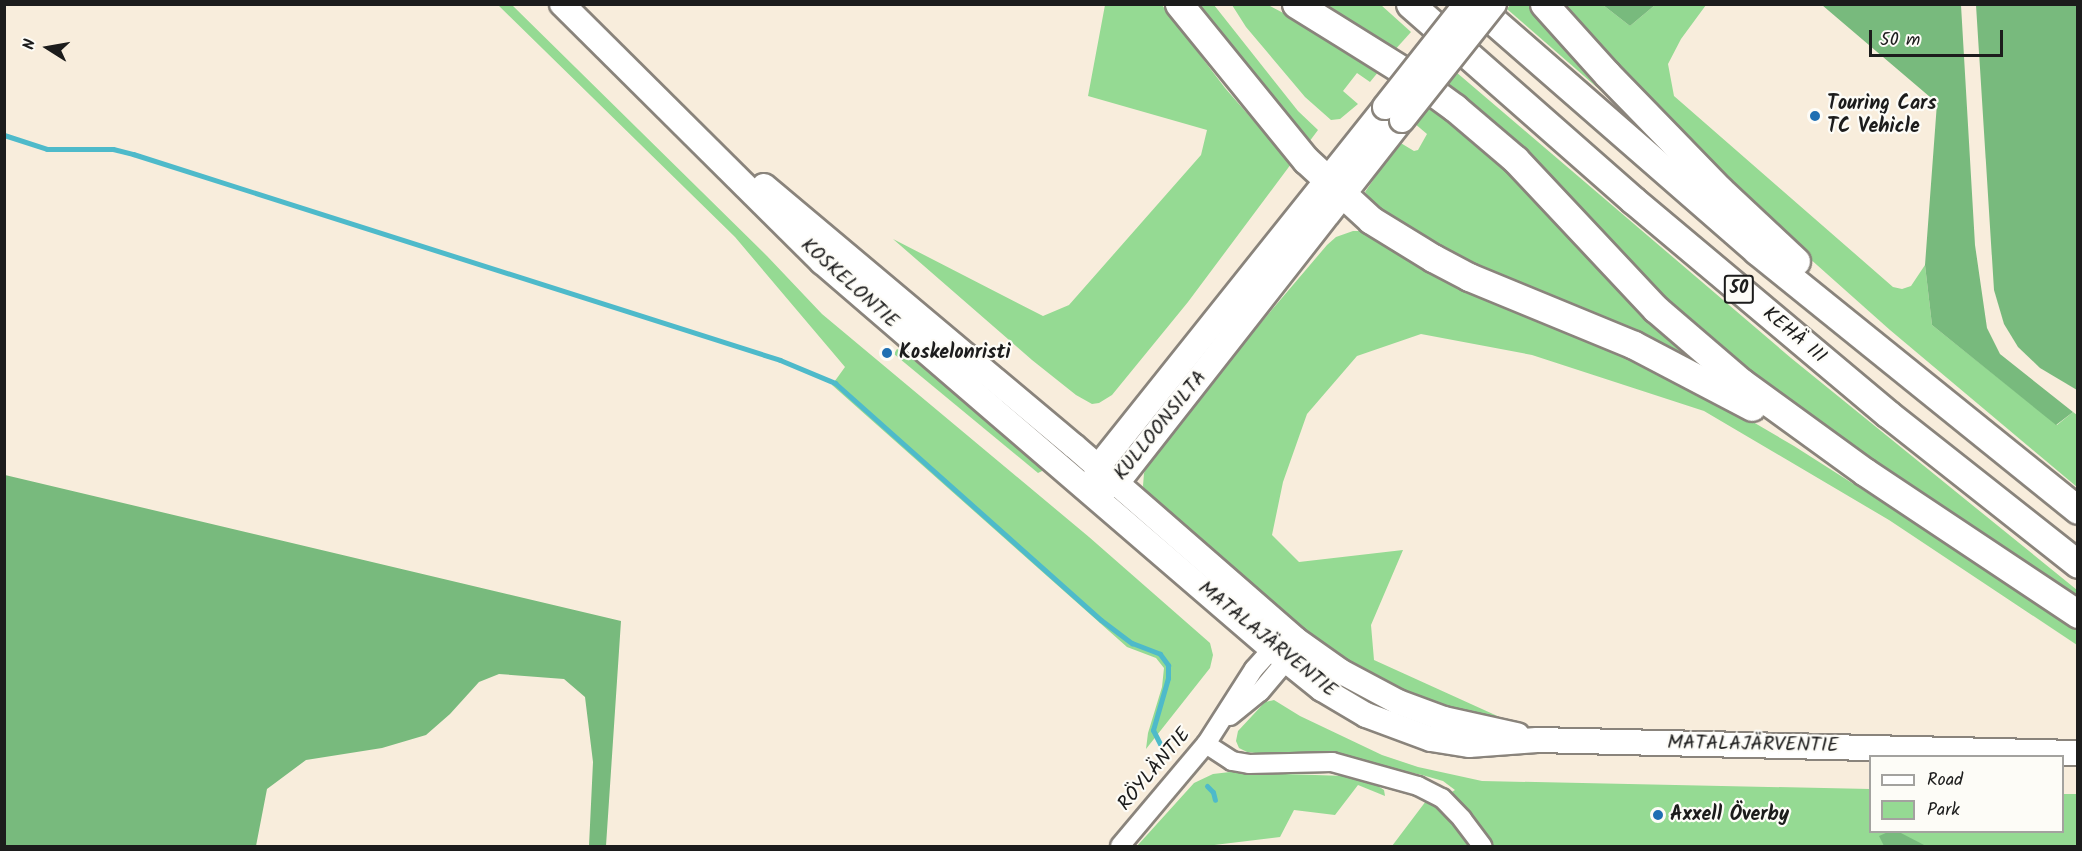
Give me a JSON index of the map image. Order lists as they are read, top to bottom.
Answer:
{
  "streets": {
    "highway": ["50", "KEHÄ III"],
    "main road": ["KOSKELONTIE", "KULLOONSILTA", "MATALAJÄRVENTIE"],
    "street": ["RÖYLÄNTIE"]
  },
  "crossings": [
    ["KOSKELONTIE", "KULLOONSILTA"],
    ["KOSKELONTIE", "MATALAJÄRVENTIE"],
    ["KULLOONSILTA", "MATALAJÄRVENTIE"],
    ["MATALAJÄRVENTIE", "RÖYLÄNTIE"]
  ],
  "places": ["Touring Cars TC Vehicle", "Koskelonristi", "Axxell Överby"],
  "legend": ["Road", "Park"],
  "scale_bar": "50 m",
  "north": "left"
}
